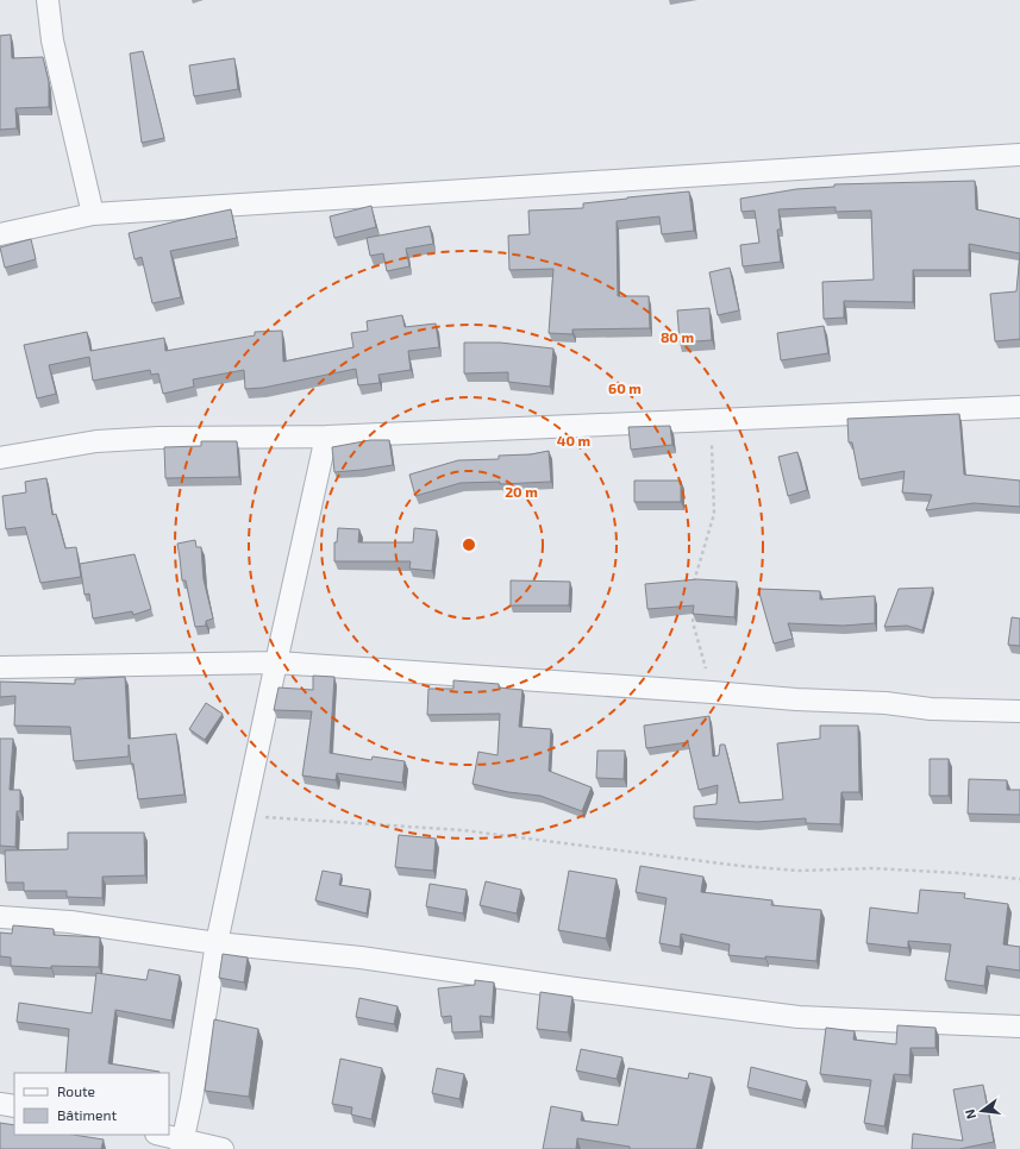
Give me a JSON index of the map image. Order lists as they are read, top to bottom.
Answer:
{
  "legend": ["Route", "Bâtiment"],
  "north": "left",
  "rings": [
    "80 m",
    "60 m",
    "40 m",
    "20 m"
  ]
}
